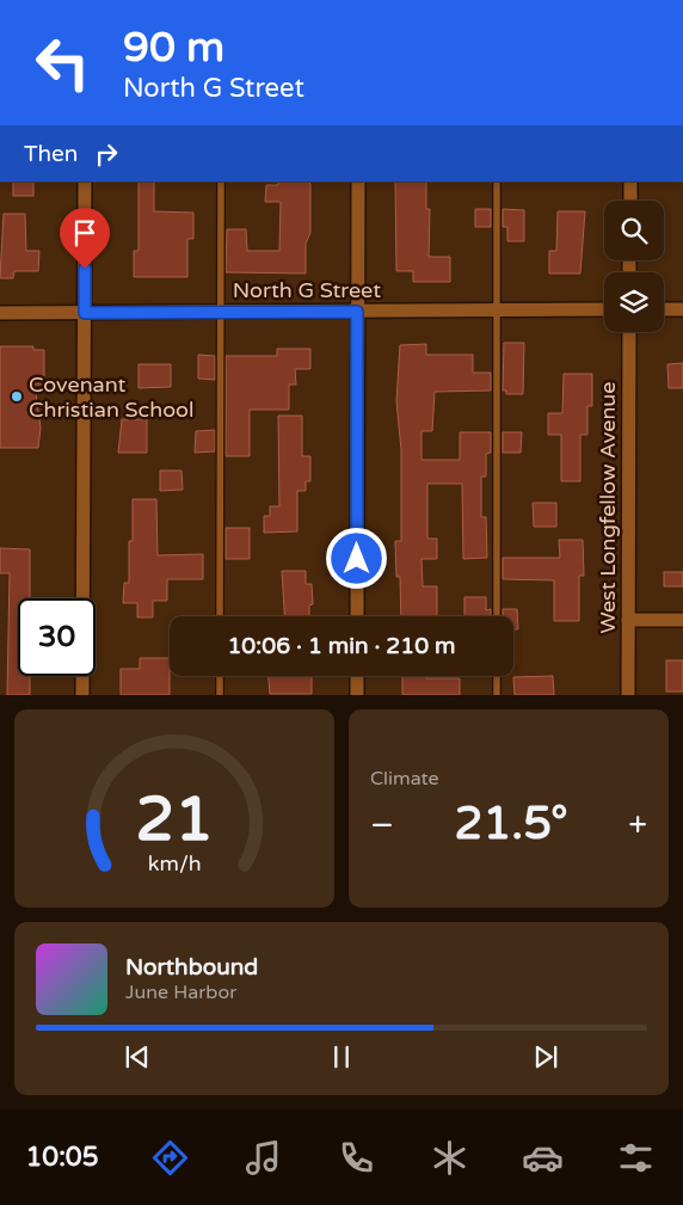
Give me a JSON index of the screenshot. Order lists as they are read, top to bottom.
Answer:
{
  "streets": {
    "street": ["North G Street", "West Longfellow Avenue"]
  },
  "places": ["Covenant Christian School"],
  "page": {
    "turn": ["90 m", "North G Street"],
    "then": "Then",
    "limit": "30",
    "trip": "10:06 · 1 min · 210 m",
    "tile": "Climate",
    "heat": ["−", "21.5°", "+"],
    "song": ["Northbound", "June Harbor"],
    "tabs": "10:05",
    "gauge": ["21", "km/h"]
  }
}
